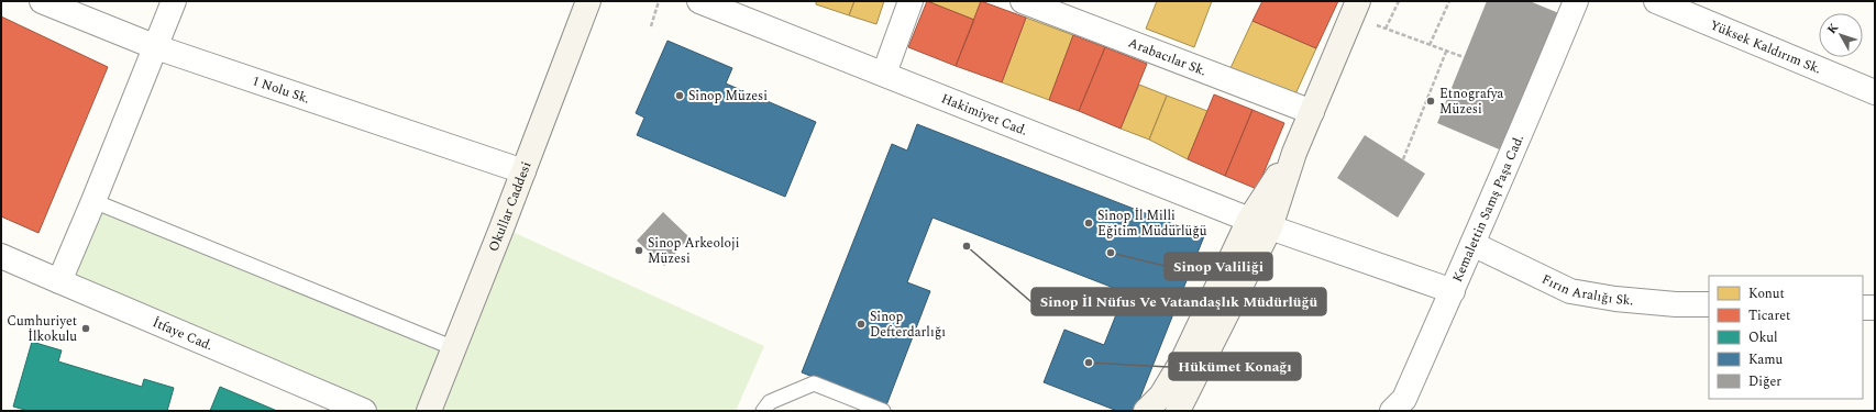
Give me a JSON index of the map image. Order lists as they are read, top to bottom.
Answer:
{
  "streets": {
    "main road": ["Okullar Caddesi"],
    "street": [
      "Yüksek Kaldırım Sk.",
      "Arabacılar Sk.",
      "1 Nolu Sk.",
      "Hakimiyet Cad.",
      "Kemalettin Samş Paşa Cad.",
      "Fırın Aralığı Sk.",
      "İtfaye Cad."
    ]
  },
  "crossings": [
    ["1 Nolu Sk.", "Okullar Caddesi"],
    ["Hakimiyet Cad.", "Kemalettin Samş Paşa Cad."],
    ["Kemalettin Samş Paşa Cad.", "Fırın Aralığı Sk."]
  ],
  "places": [
    "Sinop Müzesi",
    "Etnografya Müzesi",
    "Sinop İl Milli Eğitim Müdürlüğü",
    "Sinop İl Nüfus Ve Vatandaşlık Müdürlüğü",
    "Sinop Arkeoloji Müzesi",
    "Sinop Valiliği",
    "Sinop Defterdarlığı",
    "Cumhuriyet İlkokulu",
    "Hükümet Konağı"
  ],
  "legend": [
    "Konut",
    "Ticaret",
    "Okul",
    "Kamu",
    "Diğer"
  ],
  "north": "top left"
}
